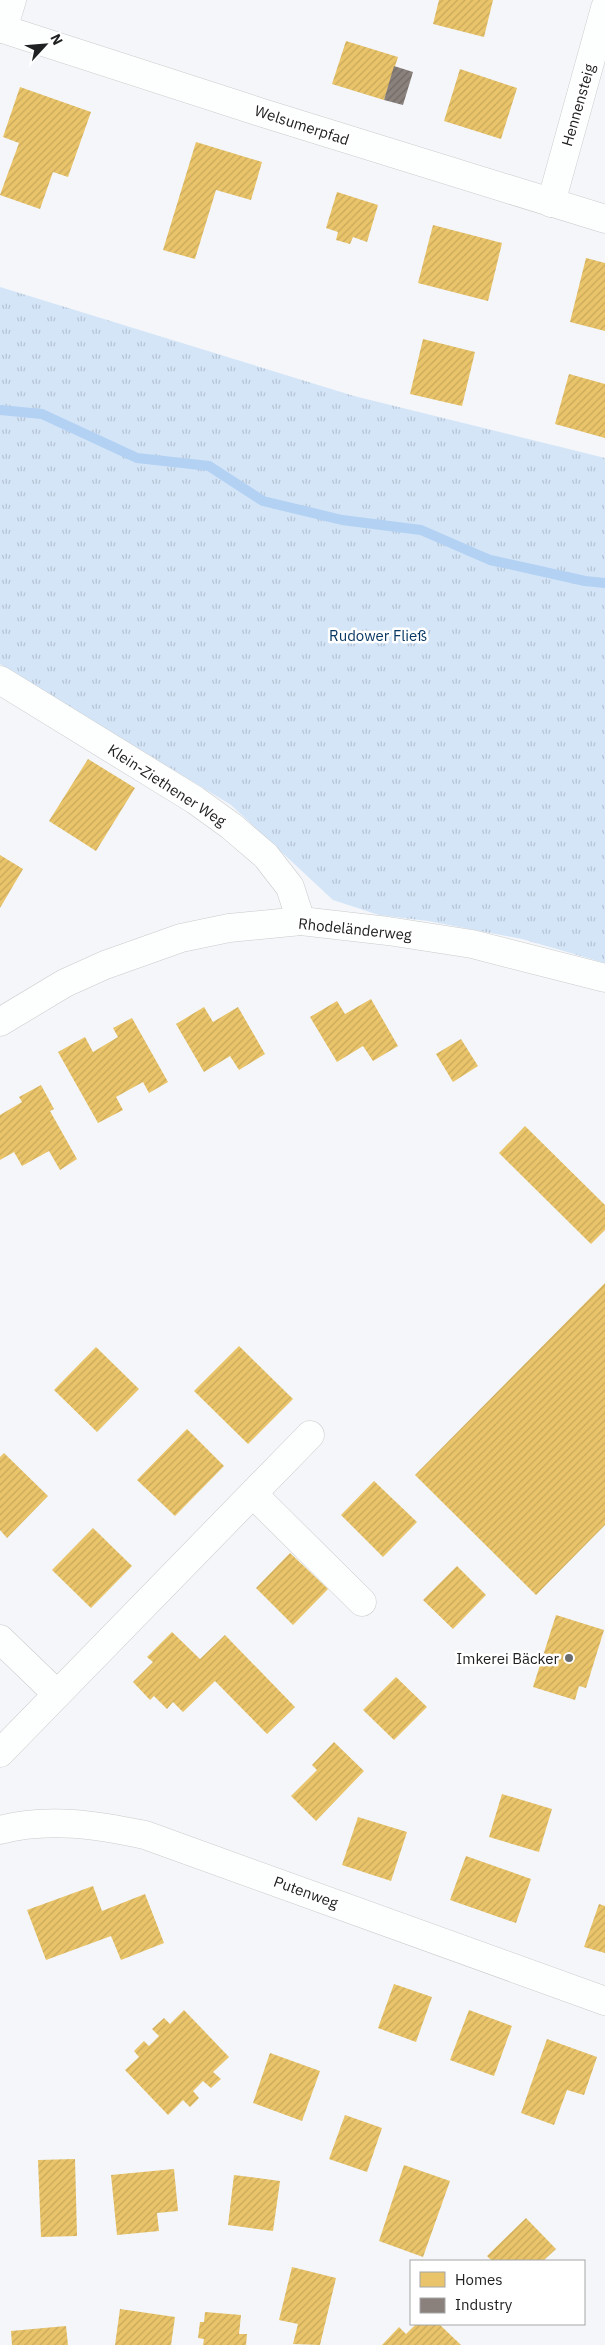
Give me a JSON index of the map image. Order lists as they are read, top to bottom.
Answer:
{
  "streets": {
    "street": [
      "Hennensteig",
      "Welsumerpfad",
      "Klein-Ziethener Weg",
      "Rhodeländerweg",
      "Putenweg"
    ]
  },
  "crossings": [
    ["Hennensteig", "Welsumerpfad"],
    ["Klein-Ziethener Weg", "Rhodeländerweg"]
  ],
  "parks": ["Rudower Fließ"],
  "places": ["Imkerei Bäcker"],
  "legend": ["Homes", "Industry"],
  "north": "top right"
}
